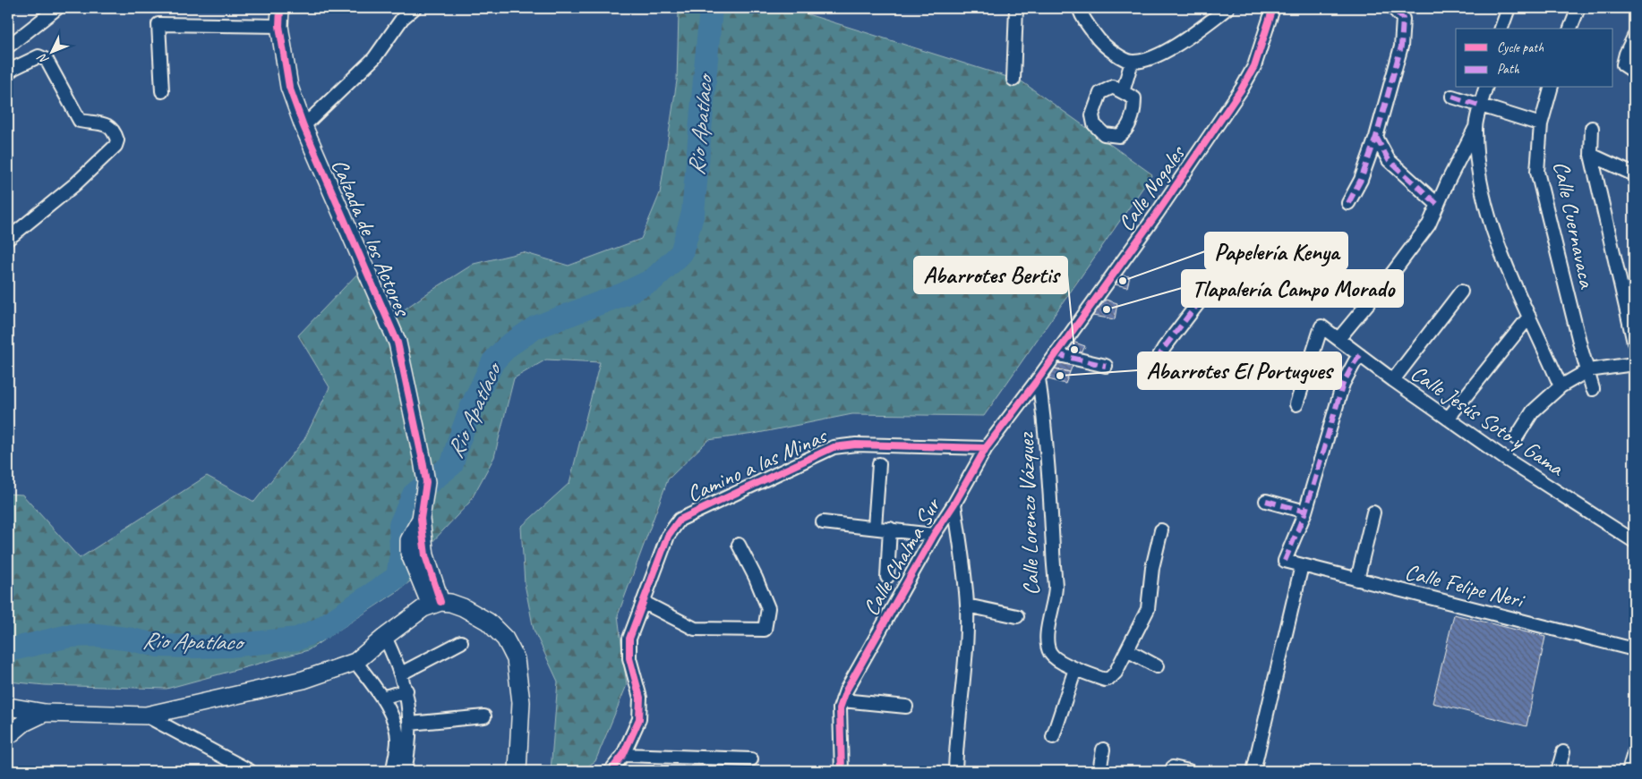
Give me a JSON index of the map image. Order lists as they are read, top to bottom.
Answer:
{
  "streets": {
    "street": [
      "Calle Nogales",
      "Calle Cuernavaca",
      "Calzada de los Actores",
      "Calle Jesús Soto y Gama",
      "Camino a las Minas",
      "Calle Lorenzo Vázquez",
      "Calle Chalma Sur",
      "Calle Felipe Neri"
    ]
  },
  "crossings": [
    ["Calle Nogales", "Calle Lorenzo Vázquez"],
    ["Calle Nogales", "Calle Chalma Sur"],
    ["Camino a las Minas", "Calle Chalma Sur"],
    ["Calle Lorenzo Vázquez", "Calle Chalma Sur"]
  ],
  "water": ["Rio Apatlaco"],
  "places": [
    "Papelería Kenya",
    "Tlapalería Campo Morado",
    "Abarrotes Bertis",
    "Abarrotes El Portugues"
  ],
  "legend": ["Cycle path", "Path"],
  "north": "bottom left"
}
